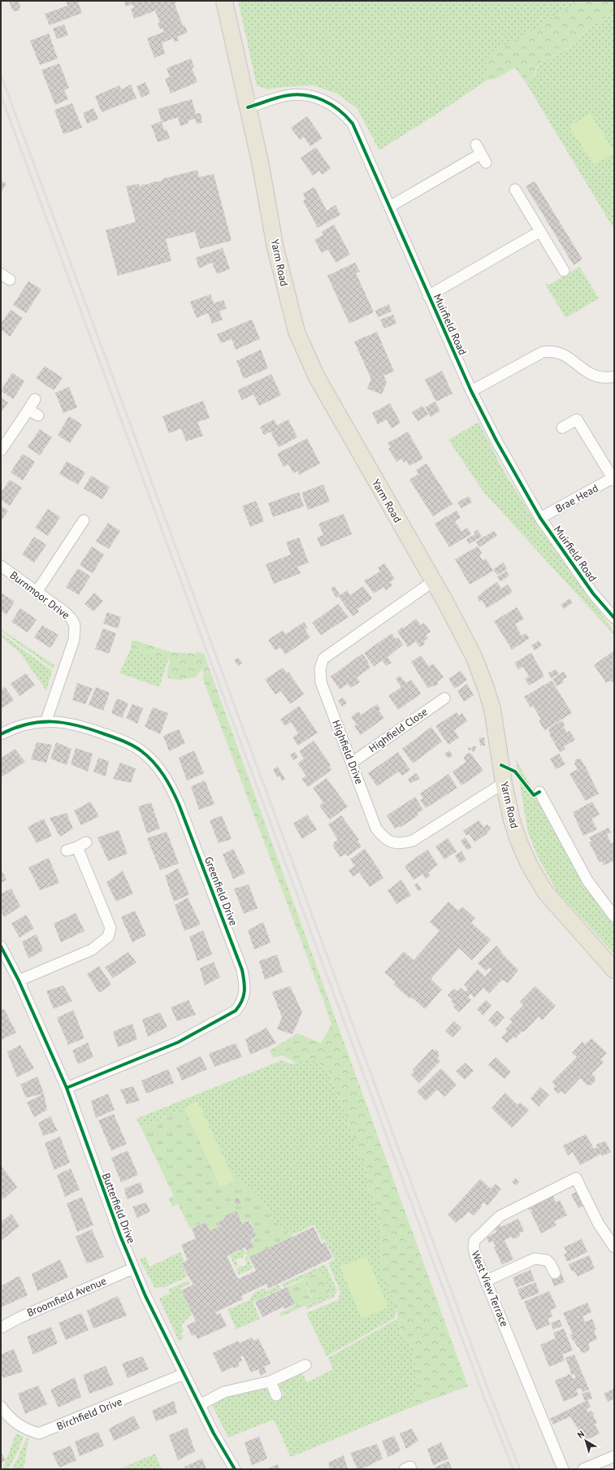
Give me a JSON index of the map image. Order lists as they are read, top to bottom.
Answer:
{
  "streets": {
    "main road": ["Yarm Road"],
    "street": [
      "Muirfield Road",
      "Brae Head",
      "Burnmoor Drive",
      "Highfield Close",
      "Highfield Drive",
      "Greenfield Drive",
      "Butterfield Drive",
      "West View Terrace",
      "Broomfield Avenue",
      "Birchfield Drive"
    ]
  },
  "crossings": [
    ["Yarm Road", "Muirfield Road"],
    ["Yarm Road", "Highfield Drive"],
    ["Muirfield Road", "Brae Head"],
    ["Burnmoor Drive", "Greenfield Drive"],
    ["Highfield Close", "Highfield Drive"],
    ["Greenfield Drive", "Butterfield Drive"],
    ["Butterfield Drive", "Broomfield Avenue"],
    ["Butterfield Drive", "Birchfield Drive"]
  ],
  "north": "top left"
}
